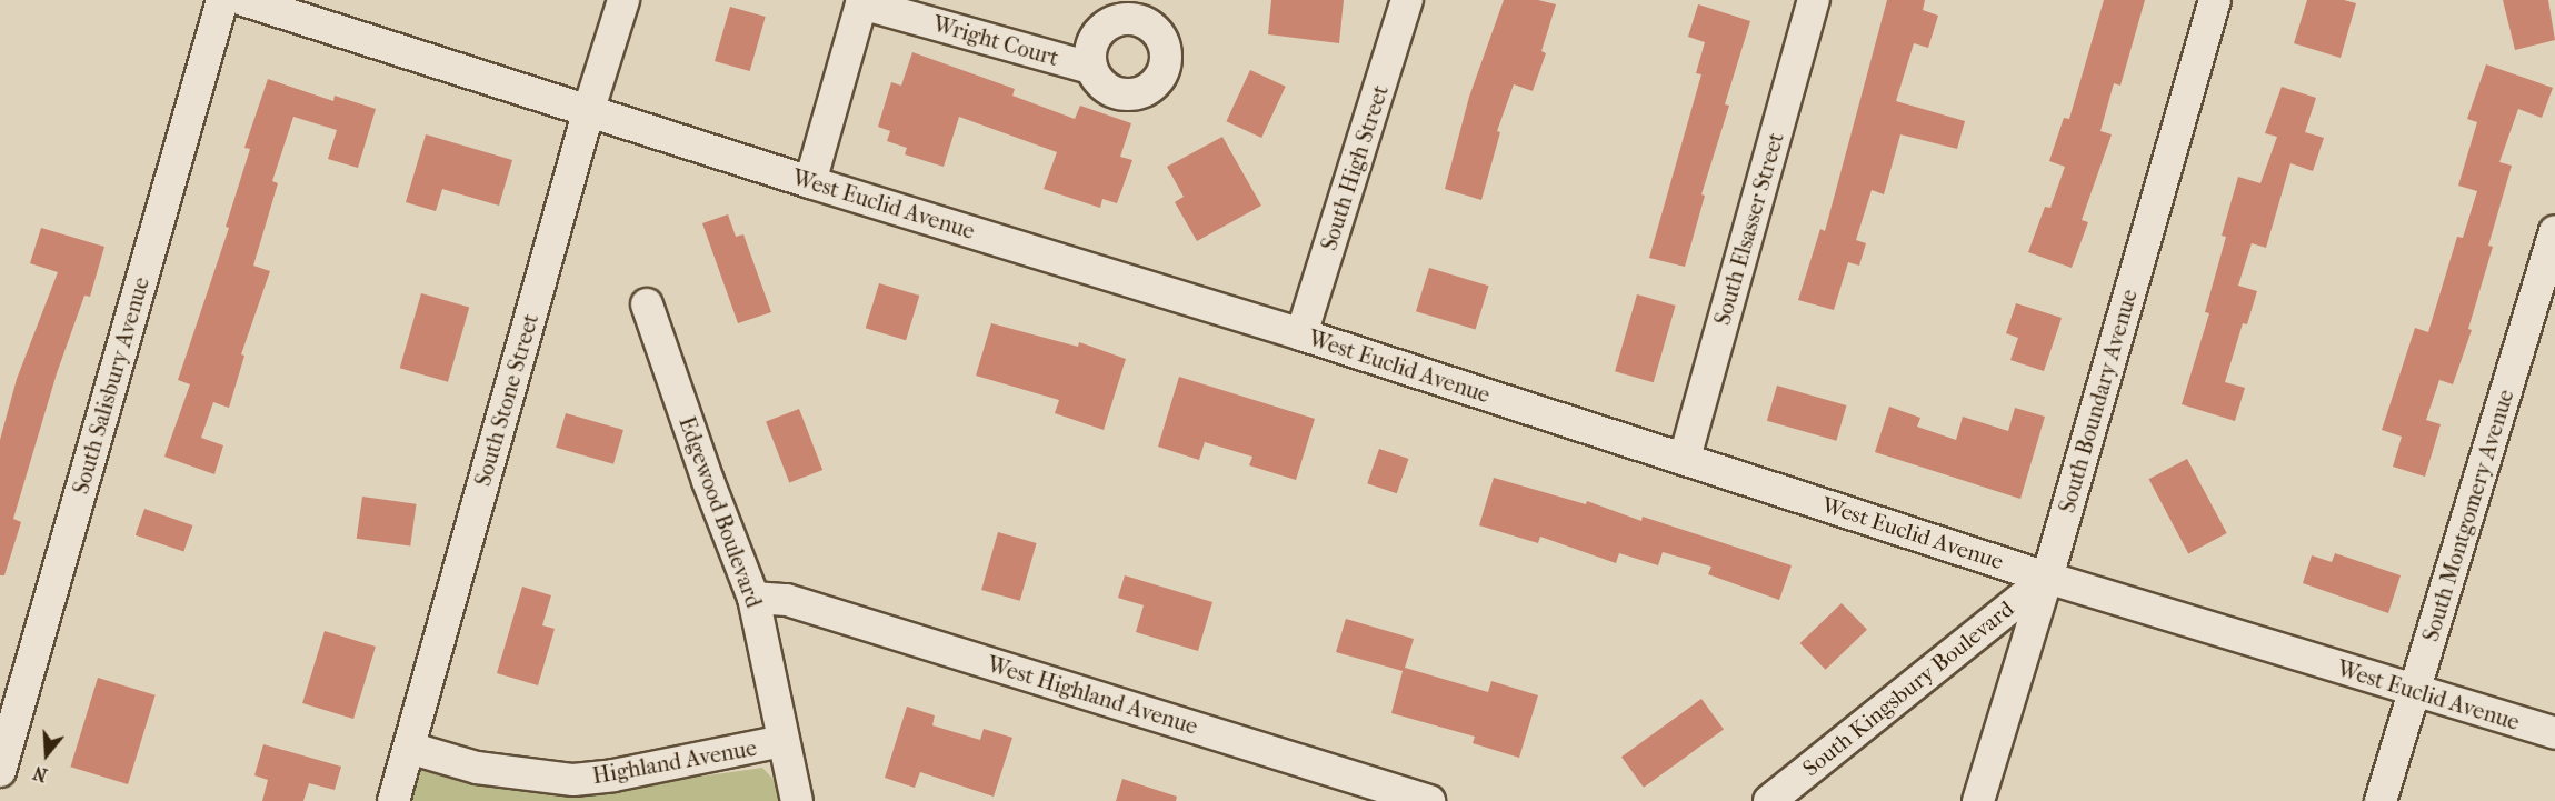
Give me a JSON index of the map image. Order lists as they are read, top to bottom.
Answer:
{
  "streets": {
    "street": [
      "Wright Court",
      "South High Street",
      "West Euclid Avenue",
      "South Elsasser Street",
      "South Salisbury Avenue",
      "South Stone Street",
      "South Boundary Avenue",
      "Edgewood Boulevard",
      "South Montgomery Avenue",
      "South Kingsbury Boulevard",
      "West Highland Avenue",
      "Highland Avenue"
    ]
  },
  "crossings": [
    ["South High Street", "West Euclid Avenue"],
    ["West Euclid Avenue", "South Elsasser Street"],
    ["West Euclid Avenue", "South Stone Street"],
    ["West Euclid Avenue", "South Boundary Avenue"],
    ["West Euclid Avenue", "South Montgomery Avenue"],
    ["West Euclid Avenue", "South Kingsbury Boulevard"],
    ["South Stone Street", "Highland Avenue"],
    ["South Boundary Avenue", "South Kingsbury Boulevard"],
    ["Edgewood Boulevard", "West Highland Avenue"],
    ["Edgewood Boulevard", "Highland Avenue"]
  ],
  "north": "bottom"
}
